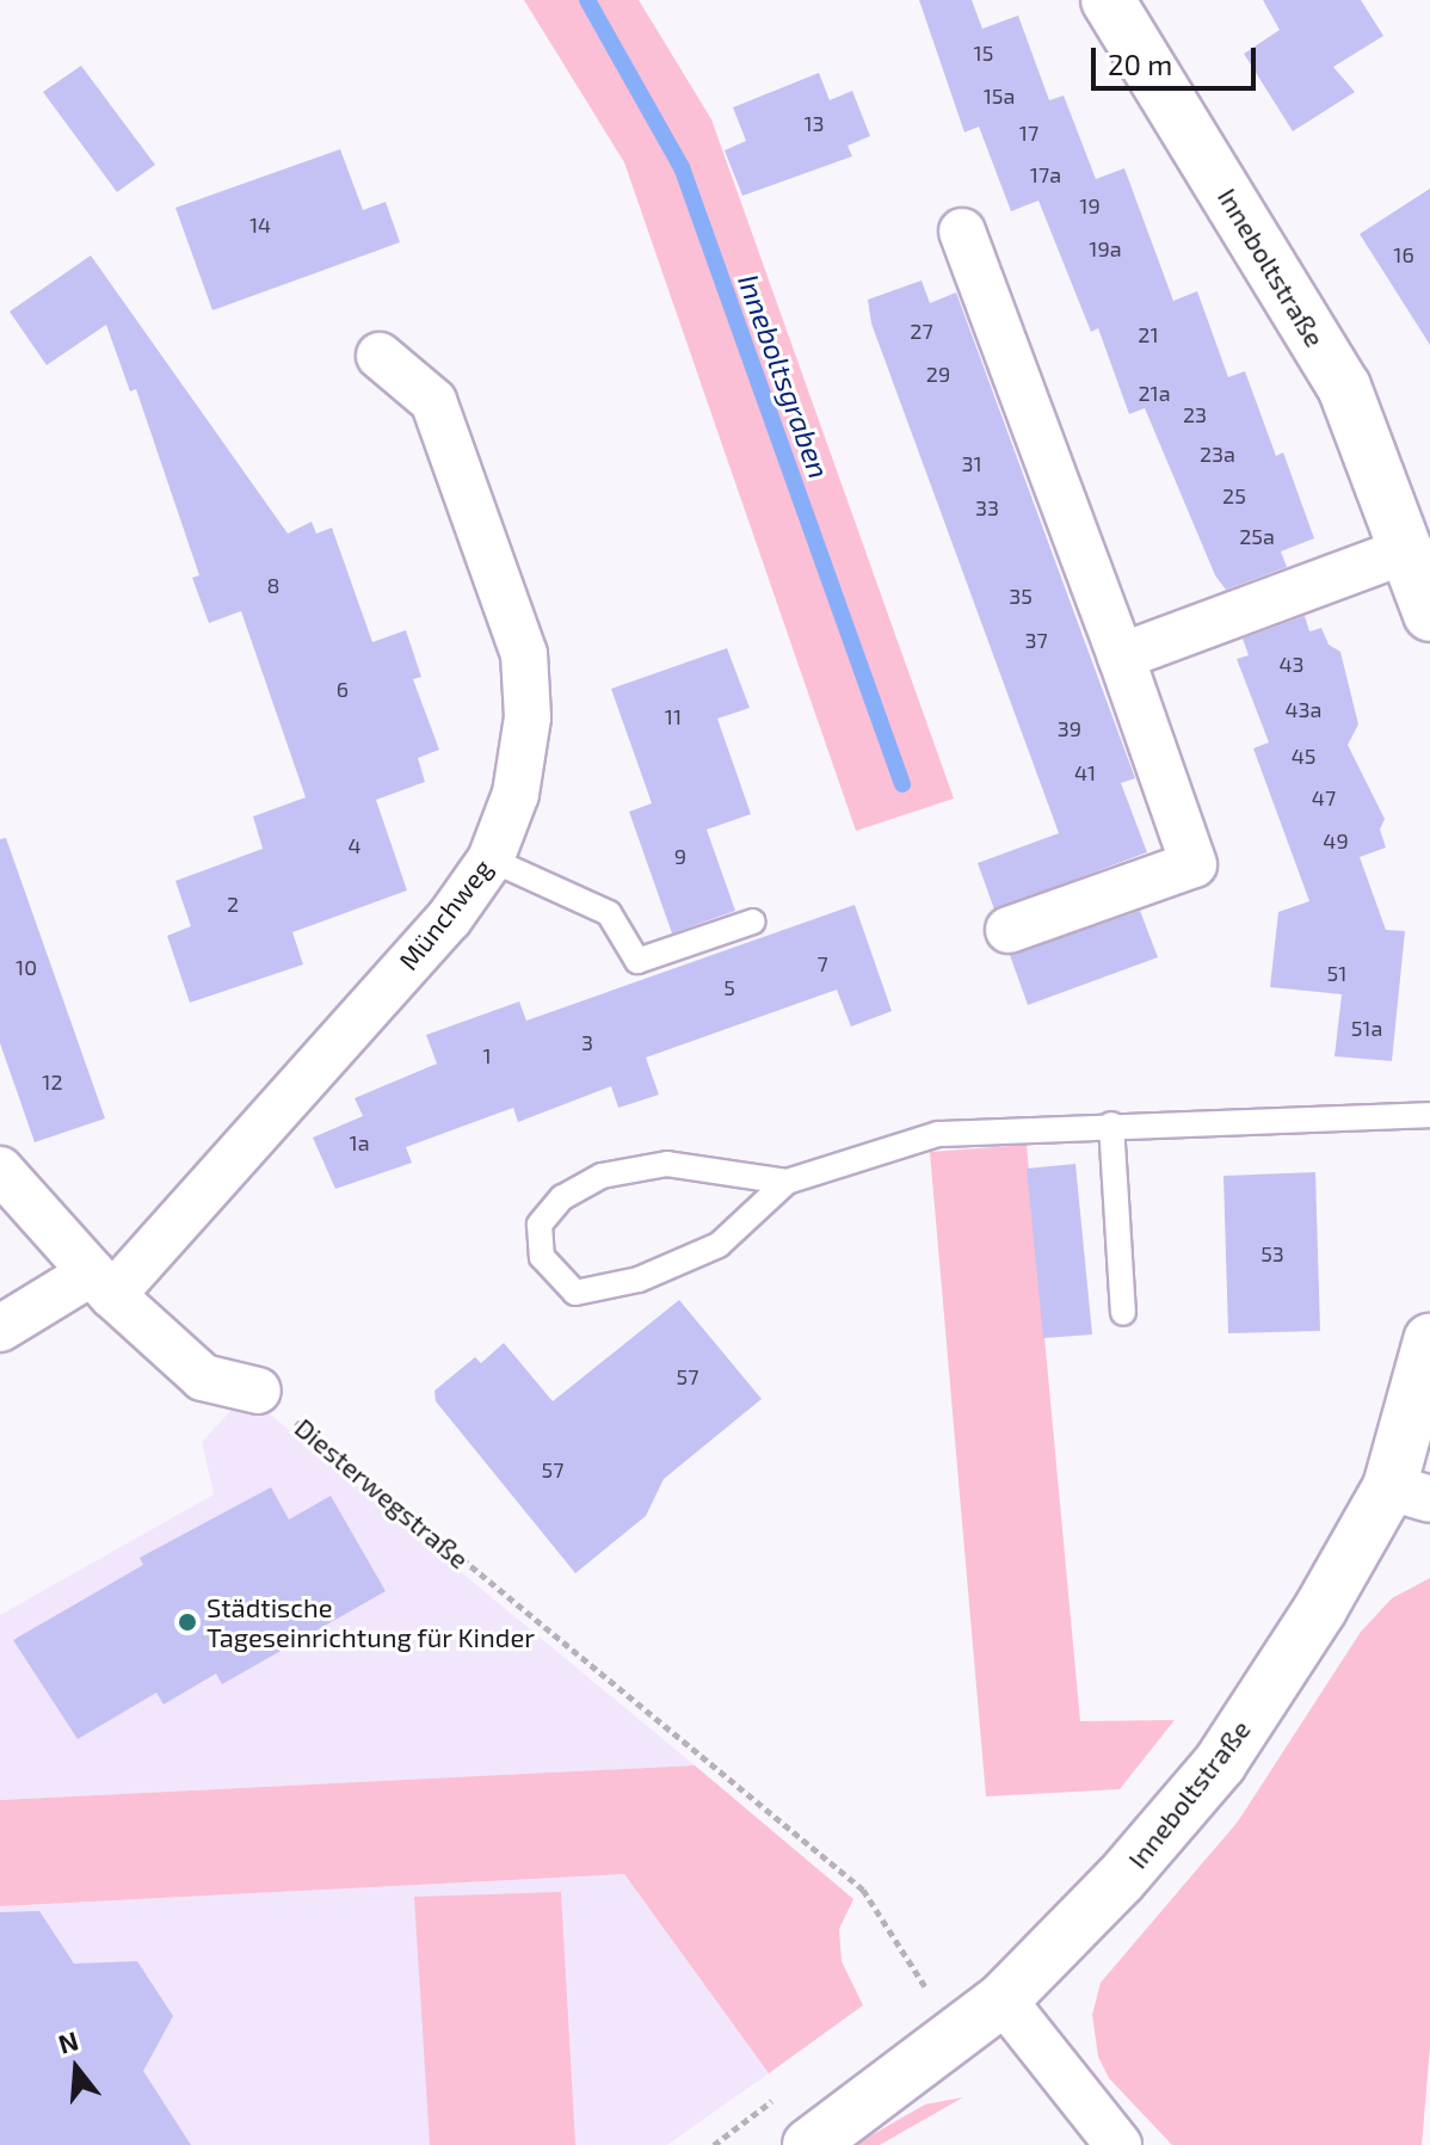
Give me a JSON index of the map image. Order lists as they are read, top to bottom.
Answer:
{
  "streets": {
    "street": ["Inneboltstraße", "Münchweg"],
    "path": ["Diesterwegstraße"]
  },
  "crossings": [
    ["Inneboltstraße", "Diesterwegstraße"]
  ],
  "water": ["Inneboltsgraben"],
  "places": ["Städtische Tageseinrichtung für Kinder"],
  "house_numbers": [
    "15",
    "15a",
    "13",
    "17",
    "17a",
    "19",
    "14",
    "19a",
    "16",
    "27",
    "21",
    "29",
    "21a",
    "23",
    "23a",
    "31",
    "25",
    "33",
    "25a",
    "8",
    "35",
    "37",
    "43",
    "6",
    "43a",
    "11",
    "39",
    "45",
    "41",
    "47",
    "49",
    "4",
    "9",
    "2",
    "7",
    "10",
    "51",
    "5",
    "51a",
    "3",
    "1",
    "12",
    "1a",
    "53",
    "57",
    "57"
  ],
  "scale_bar": "20 m",
  "north": "top"
}
